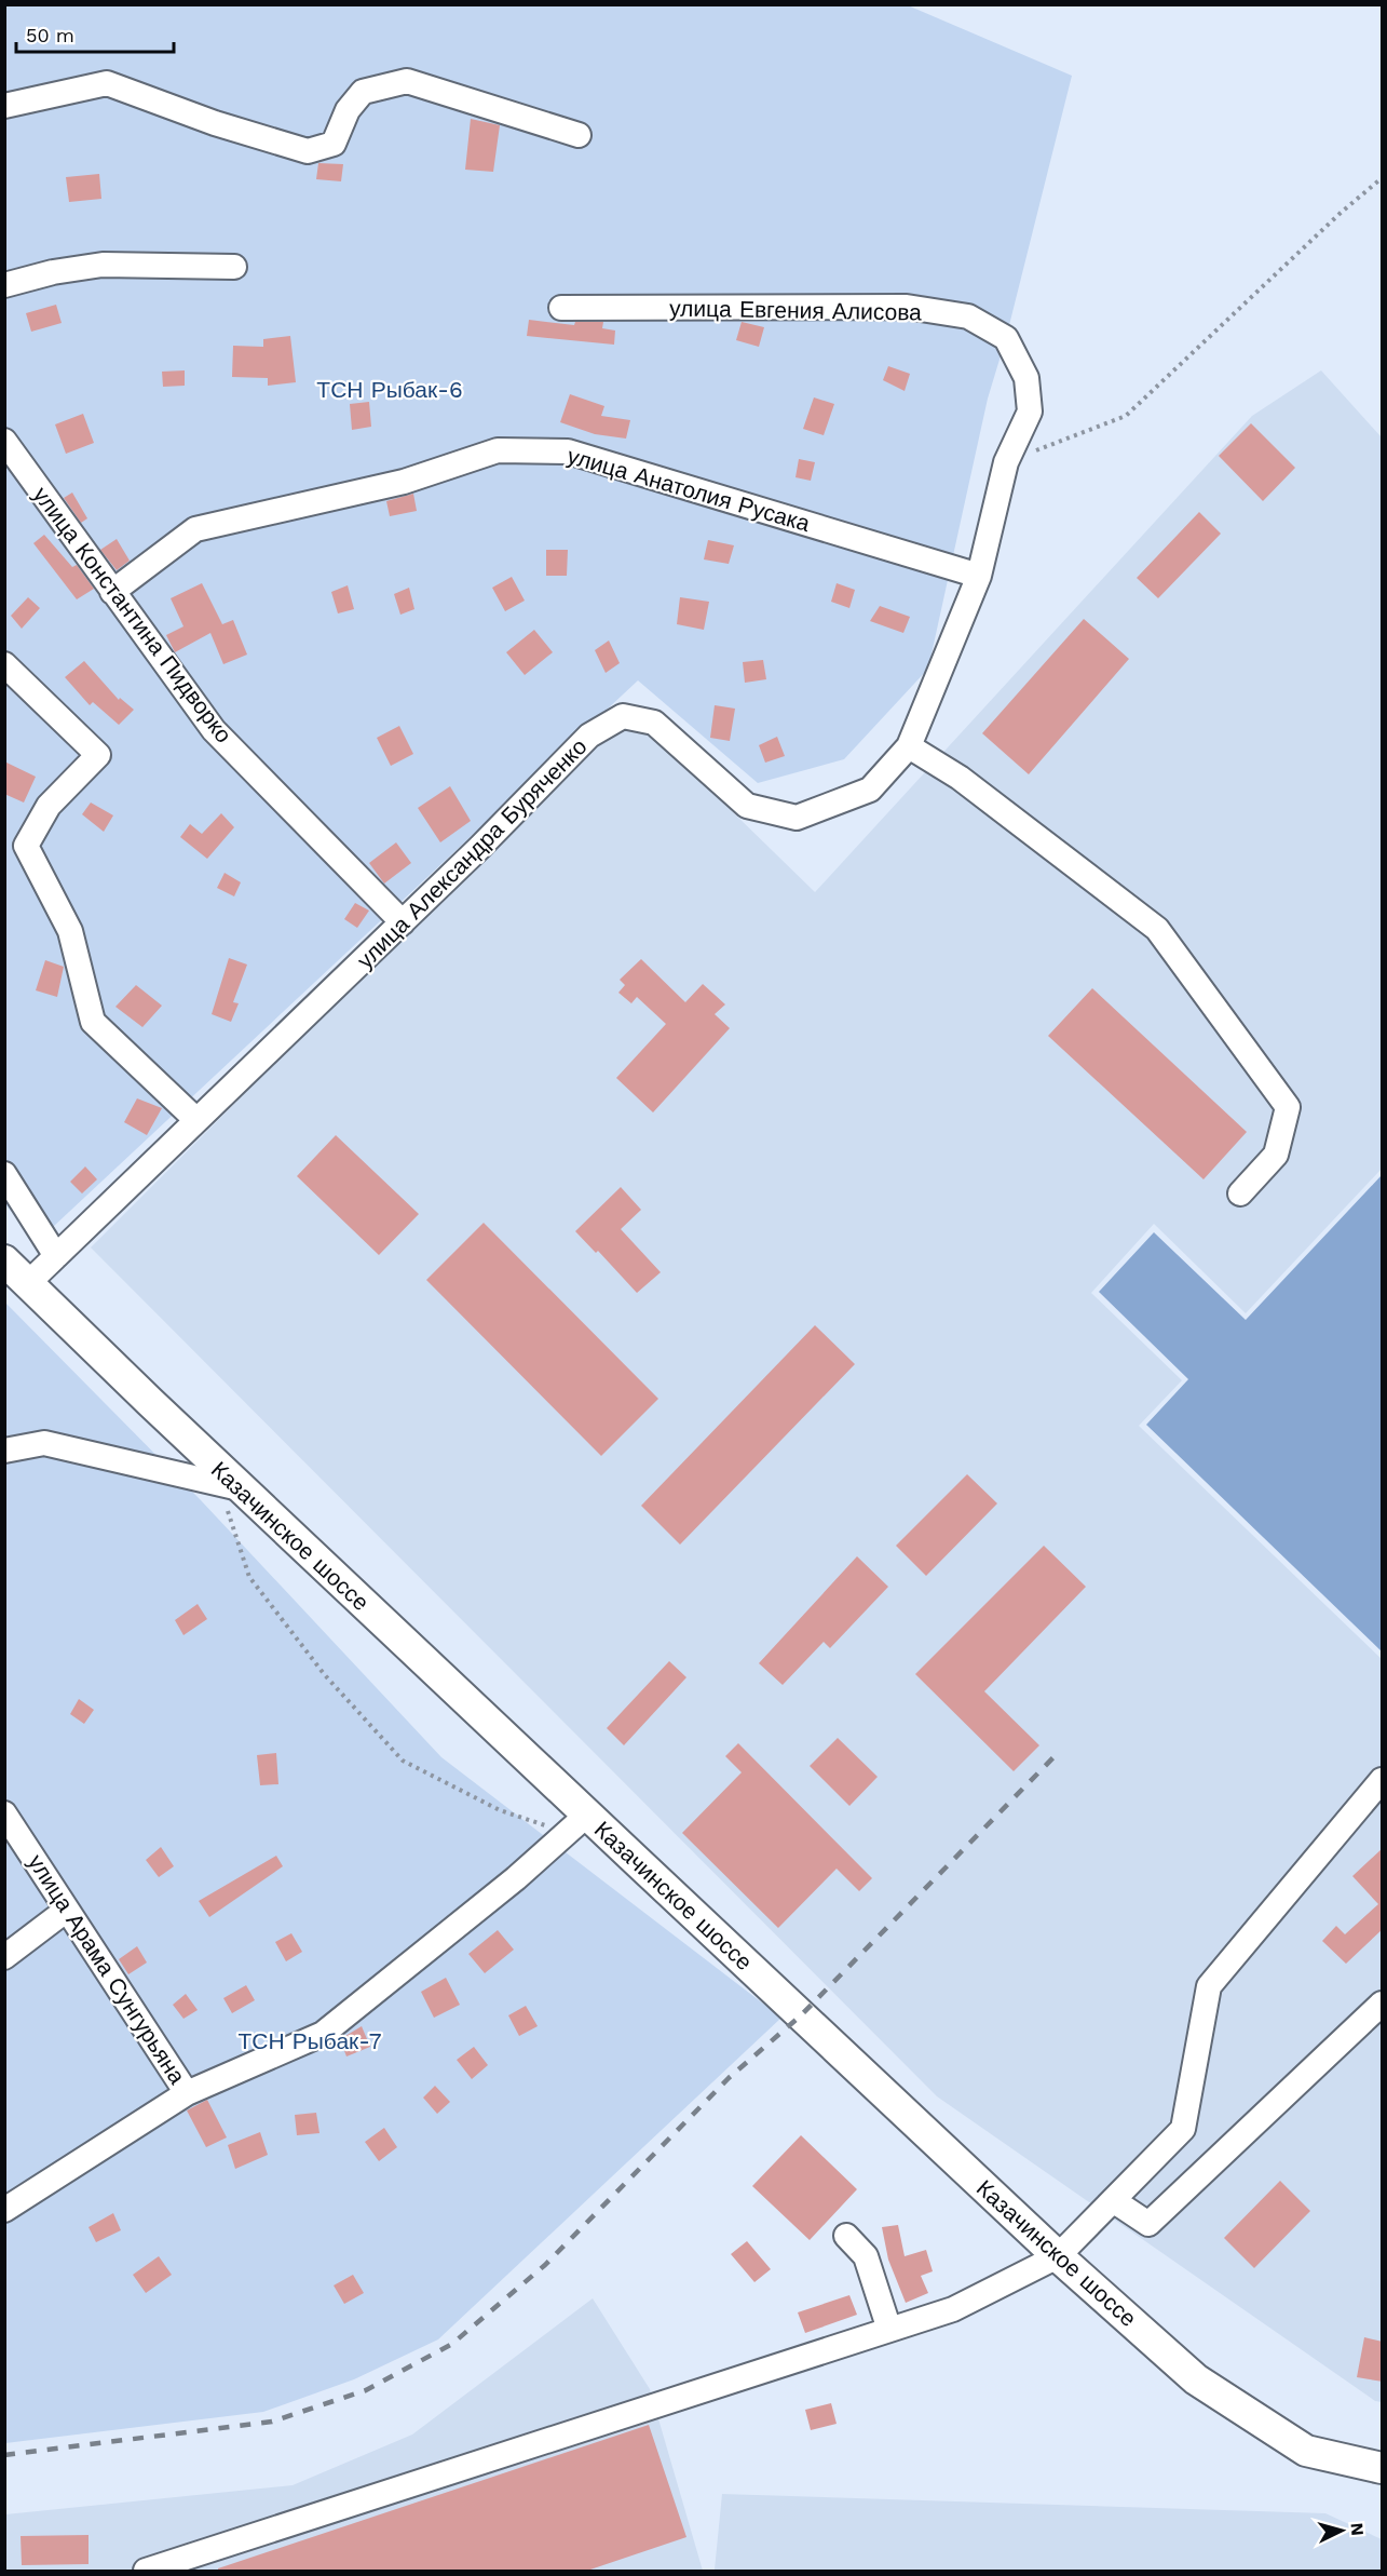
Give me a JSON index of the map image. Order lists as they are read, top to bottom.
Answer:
{
  "streets": {
    "main road": ["Казачинское шоссе"],
    "street": [
      "улица Евгения Алисова",
      "улица Анатолия Русака",
      "улица Константина Пидворко",
      "улица Александра Буряченко",
      "улица Арама Сунгурьяна"
    ]
  },
  "crossings": [
    ["улица Евгения Алисова", "улица Анатолия Русака"],
    ["улица Евгения Алисова", "улица Александра Буряченко"],
    ["улица Анатолия Русака", "улица Константина Пидворко"],
    ["улица Анатолия Русака", "улица Александра Буряченко"],
    ["улица Константина Пидворко", "улица Александра Буряченко"],
    ["улица Александра Буряченко", "Казачинское шоссе"]
  ],
  "parks": ["ТСН Рыбак-6", "ТСН Рыбак-7"],
  "scale_bar": "50 m",
  "north": "right"
}
